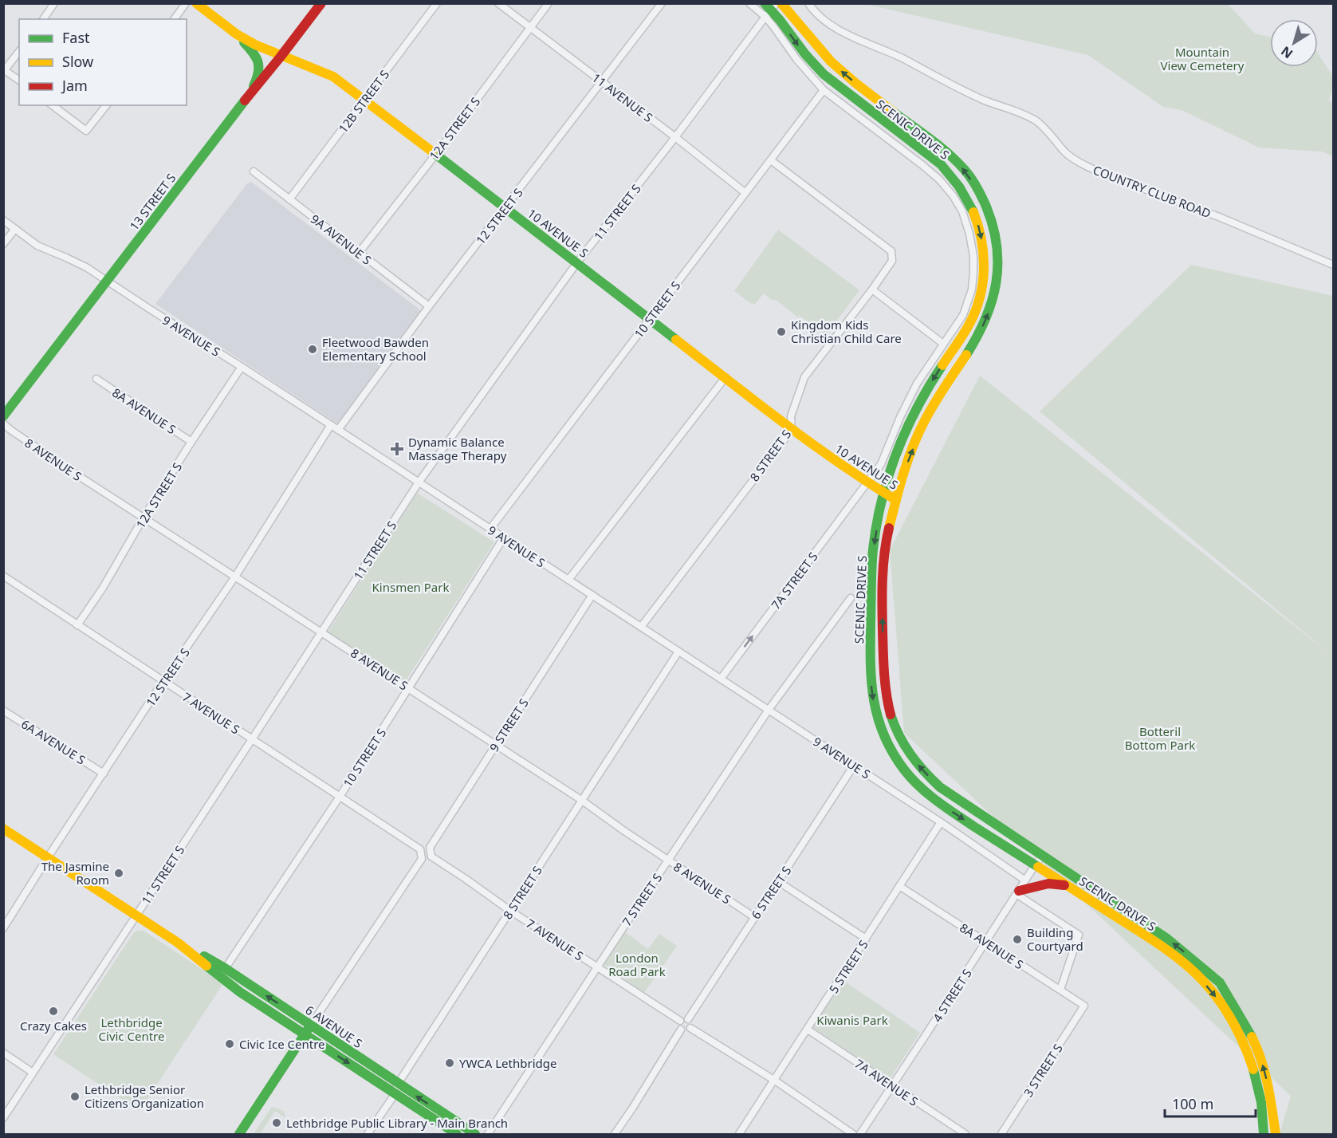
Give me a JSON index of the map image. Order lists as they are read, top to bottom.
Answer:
{
  "streets": {
    "main road": [
      "SCENIC DRIVE S",
      "13 STREET S",
      "10 AVENUE S",
      "6 AVENUE S"
    ],
    "street": [
      "11 AVENUE S",
      "12B STREET S",
      "12A STREET S",
      "COUNTRY CLUB ROAD",
      "11 STREET S",
      "12 STREET S",
      "9A AVENUE S",
      "10 STREET S",
      "9 AVENUE S",
      "8A AVENUE S",
      "8 STREET S",
      "8 AVENUE S",
      "7A STREET S",
      "7 AVENUE S",
      "9 STREET S",
      "6A AVENUE S",
      "6 STREET S",
      "7 STREET S",
      "5 STREET S",
      "4 STREET S",
      "3 STREET S",
      "7A AVENUE S"
    ]
  },
  "crossings": [
    ["11 AVENUE S", "12A STREET S"],
    ["11 AVENUE S", "11 STREET S"],
    ["11 AVENUE S", "12 STREET S"],
    ["11 AVENUE S", "10 STREET S"],
    ["12B STREET S", "10 AVENUE S"],
    ["12B STREET S", "9A AVENUE S"],
    ["12A STREET S", "10 AVENUE S"],
    ["12A STREET S", "9A AVENUE S"],
    ["12A STREET S", "9 AVENUE S"],
    ["12A STREET S", "8A AVENUE S"],
    ["12A STREET S", "8 AVENUE S"],
    ["12A STREET S", "7 AVENUE S"],
    ["SCENIC DRIVE S", "11 STREET S"],
    ["SCENIC DRIVE S", "10 AVENUE S"],
    ["SCENIC DRIVE S", "10 STREET S"],
    ["SCENIC DRIVE S", "7A STREET S"],
    ["SCENIC DRIVE S", "4 STREET S"],
    ["13 STREET S", "10 AVENUE S"],
    ["13 STREET S", "9 AVENUE S"],
    ["11 STREET S", "10 AVENUE S"],
    ["11 STREET S", "9 AVENUE S"],
    ["11 STREET S", "8 AVENUE S"],
    ["11 STREET S", "7 AVENUE S"],
    ["11 STREET S", "6 AVENUE S"],
    ["12 STREET S", "10 AVENUE S"],
    ["12 STREET S", "9A AVENUE S"],
    ["12 STREET S", "9 AVENUE S"],
    ["12 STREET S", "8 AVENUE S"],
    ["12 STREET S", "7 AVENUE S"],
    ["12 STREET S", "6A AVENUE S"],
    ["12 STREET S", "6 AVENUE S"],
    ["10 AVENUE S", "10 STREET S"],
    ["10 AVENUE S", "8 STREET S"],
    ["10 AVENUE S", "7A STREET S"],
    ["10 STREET S", "9 AVENUE S"],
    ["10 STREET S", "8 STREET S"],
    ["10 STREET S", "8 AVENUE S"],
    ["10 STREET S", "7 AVENUE S"],
    ["10 STREET S", "6 AVENUE S"],
    ["9 AVENUE S", "8 STREET S"],
    ["9 AVENUE S", "7A STREET S"],
    ["9 AVENUE S", "9 STREET S"],
    ["9 AVENUE S", "6 STREET S"],
    ["9 AVENUE S", "7 STREET S"],
    ["9 AVENUE S", "5 STREET S"],
    ["9 AVENUE S", "4 STREET S"],
    ["8A AVENUE S", "5 STREET S"],
    ["8A AVENUE S", "4 STREET S"],
    ["8A AVENUE S", "3 STREET S"],
    ["8 STREET S", "8 AVENUE S"],
    ["8 STREET S", "7 AVENUE S"],
    ["8 STREET S", "6 AVENUE S"],
    ["8 AVENUE S", "9 STREET S"],
    ["8 AVENUE S", "6 STREET S"],
    ["8 AVENUE S", "7 STREET S"],
    ["7 AVENUE S", "9 STREET S"],
    ["7 AVENUE S", "6 STREET S"],
    ["7 AVENUE S", "7 STREET S"],
    ["7 AVENUE S", "6 AVENUE S"],
    ["5 STREET S", "7A AVENUE S"],
    ["4 STREET S", "7A AVENUE S"]
  ],
  "one_way": ["7A STREET S"],
  "parks": [
    "Mountain View Cemetery",
    "Kinsmen Park",
    "Botteril Bottom Park",
    "London Road Park",
    "Kiwanis Park",
    "Lethbridge Civic Centre"
  ],
  "places": {
    "other": [
      "Kingdom Kids Christian Child Care",
      "Fleetwood Bawden Elementary School",
      "The Jasmine Room",
      "Building Courtyard",
      "Crazy Cakes",
      "Civic Ice Centre",
      "YWCA Lethbridge",
      "Lethbridge Senior Citizens Organization",
      "Lethbridge Public Library - Main Branch"
    ],
    "health": ["Dynamic Balance Massage Therapy"]
  },
  "legend": ["Fast", "Slow", "Jam"],
  "scale_bar": "100 m",
  "north": "bottom left"
}
